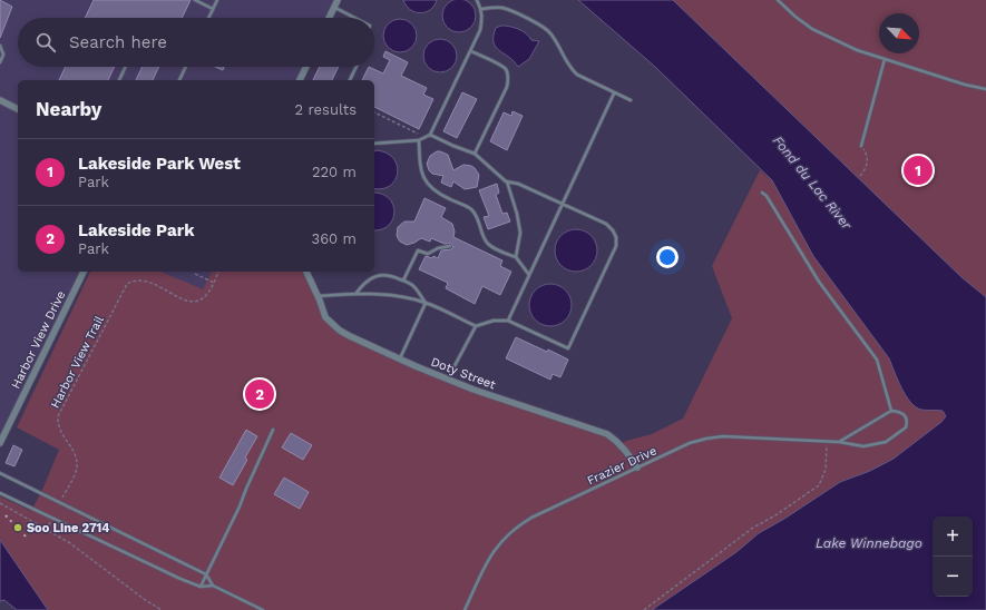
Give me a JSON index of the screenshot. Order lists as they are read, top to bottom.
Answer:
{
  "streets": {
    "street": ["Harbor View Drive", "Doty Street"],
    "lane": ["Frazier Drive"],
    "path": ["Harbor View Trail"]
  },
  "crossings": [
    ["Doty Street", "Frazier Drive"]
  ],
  "water": ["Fond du Lac River", "Lake Winnebago"],
  "places": ["Soo Line 2714"],
  "north": "bottom right",
  "page": {
    "search": "Search here",
    "heading": ["Nearby", "2 results"],
    "list": [
      {
        "mark": "1",
        "name": "Lakeside Park West",
        "note": "Park",
        "value": "220 m"
      },
      {
        "mark": "2",
        "name": "Lakeside Park",
        "note": "Park",
        "value": "360 m"
      }
    ],
    "pins": ["1", "2"],
    "map_buttons": ["+", "−"]
  }
}
